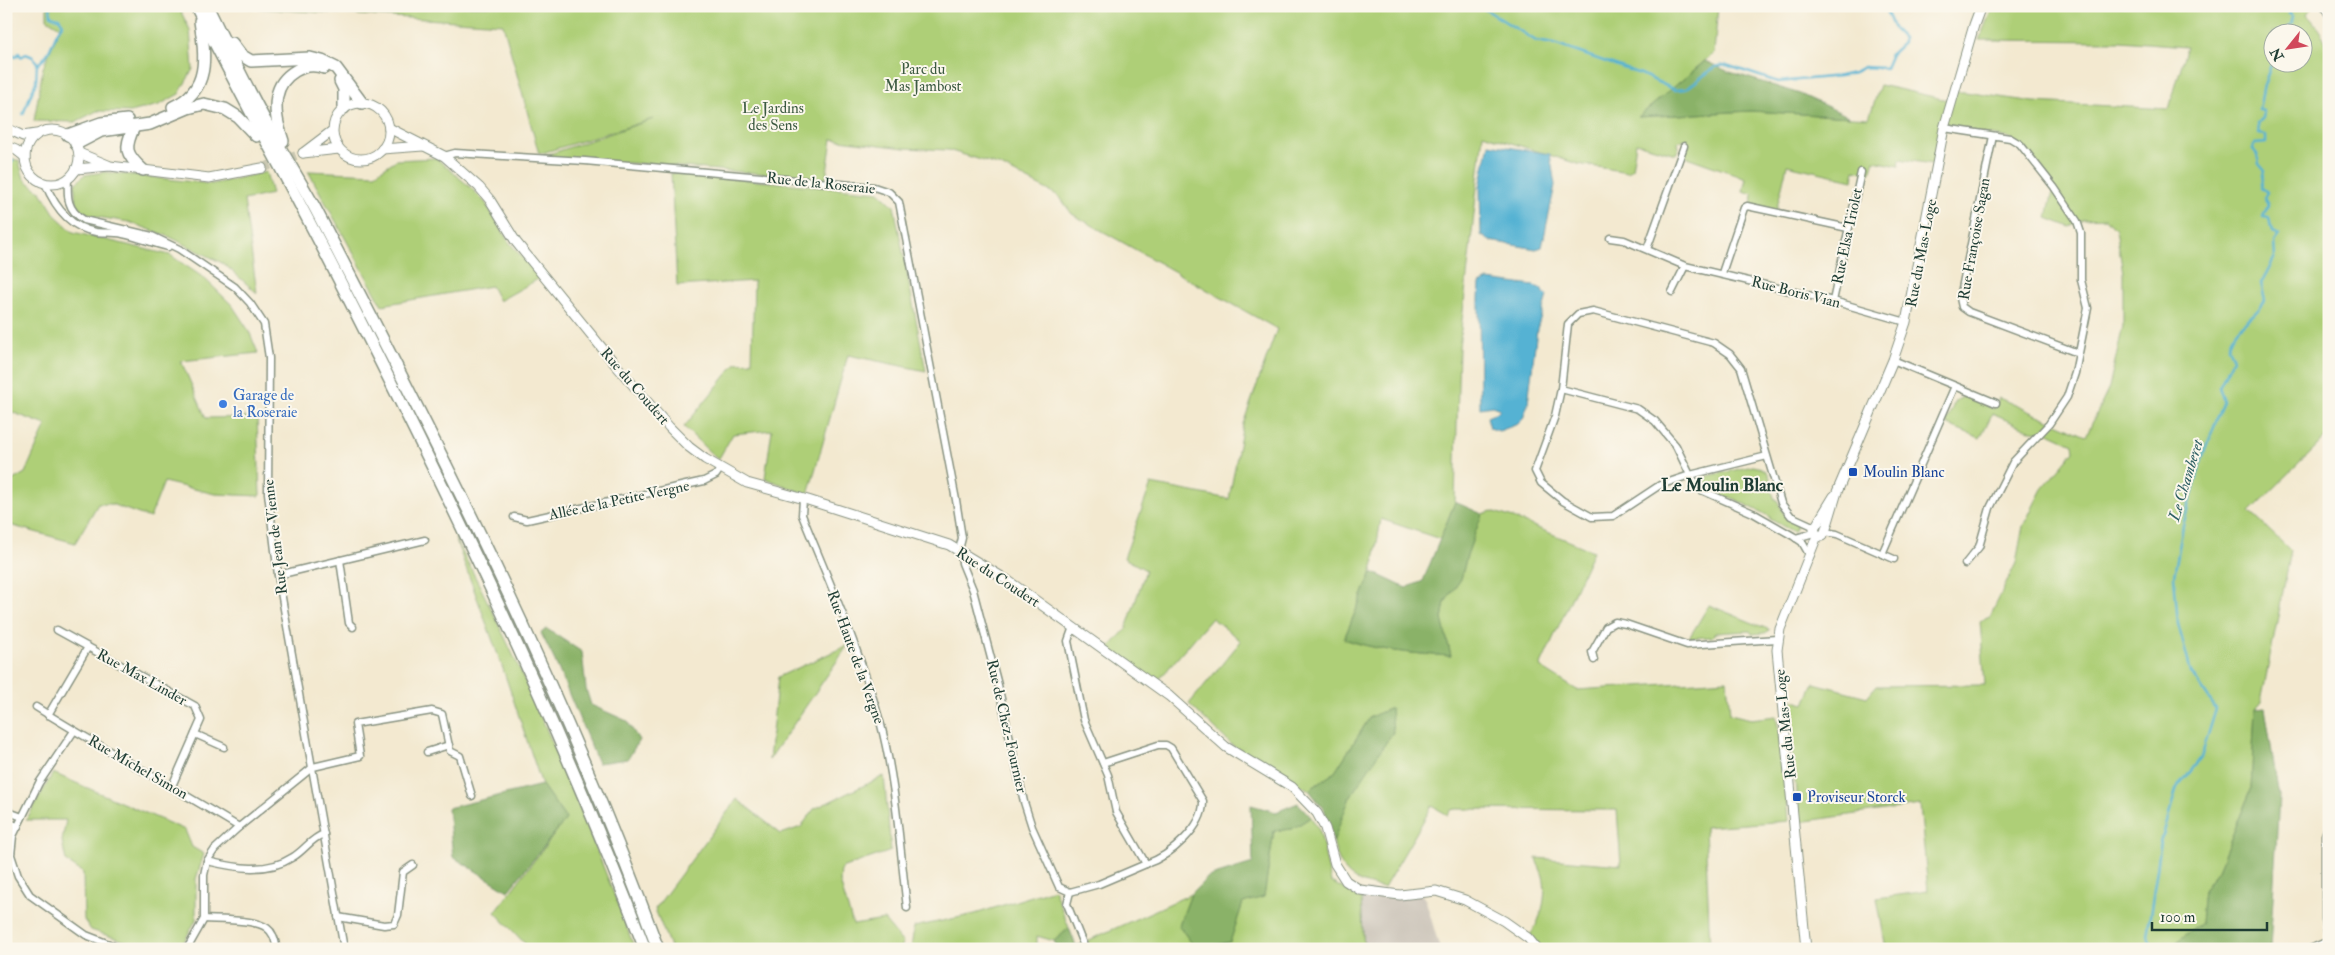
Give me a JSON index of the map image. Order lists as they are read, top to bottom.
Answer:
{
  "streets": {
    "street": [
      "Rue de la Roseraie",
      "Rue Elsa Triolet",
      "Rue Françoise Sagan",
      "Rue du Mas-Loge",
      "Rue Boris Vian",
      "Rue du Coudert",
      "Allée de la Petite Vergne",
      "Rue Jean de Vienne",
      "Rue Haute de la Vergne",
      "Rue Max Linder",
      "Rue de Chez-Fournier",
      "Rue Michel Simon"
    ]
  },
  "crossings": [
    ["Rue de la Roseraie", "Rue du Coudert"],
    ["Rue de la Roseraie", "Rue de Chez-Fournier"],
    ["Rue Elsa Triolet", "Rue Boris Vian"],
    ["Rue du Mas-Loge", "Rue Boris Vian"],
    ["Rue du Coudert", "Allée de la Petite Vergne"],
    ["Rue du Coudert", "Rue Haute de la Vergne"],
    ["Rue du Coudert", "Rue de Chez-Fournier"],
    ["Rue Max Linder", "Rue Michel Simon"]
  ],
  "districts": ["Le Moulin Blanc"],
  "water": ["Le Chamberet"],
  "parks": ["Parc du Mas Jambost", "Le Jardins des Sens"],
  "places": {
    "other": ["Garage de la Roseraie"],
    "transit": ["Moulin Blanc", "Proviseur Storck"]
  },
  "scale_bar": "100 m",
  "north": "bottom left"
}
